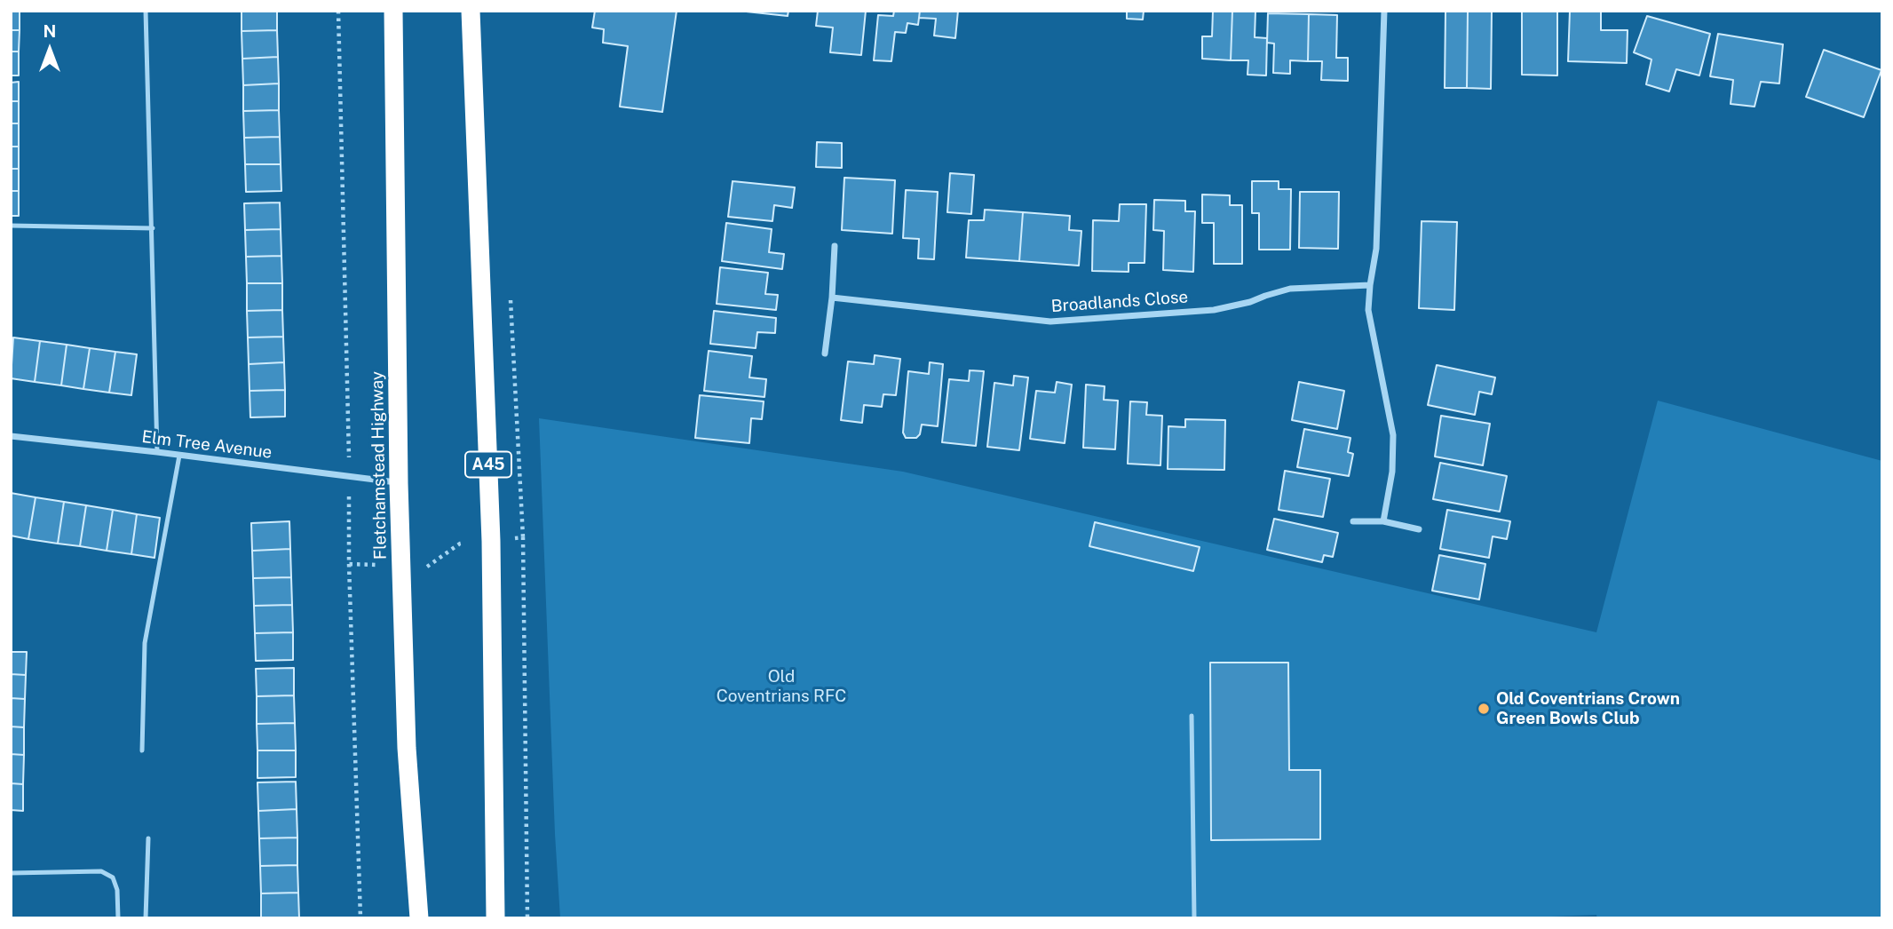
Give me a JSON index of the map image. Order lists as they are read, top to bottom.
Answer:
{
  "streets": {
    "highway": ["A45", "Fletchamstead Highway"],
    "street": ["Broadlands Close", "Elm Tree Avenue"]
  },
  "crossings": [
    ["Elm Tree Avenue", "Fletchamstead Highway"]
  ],
  "parks": ["Old Coventrians RFC"],
  "places": ["Old Coventrians Crown Green Bowls Club"],
  "north": "top"
}
